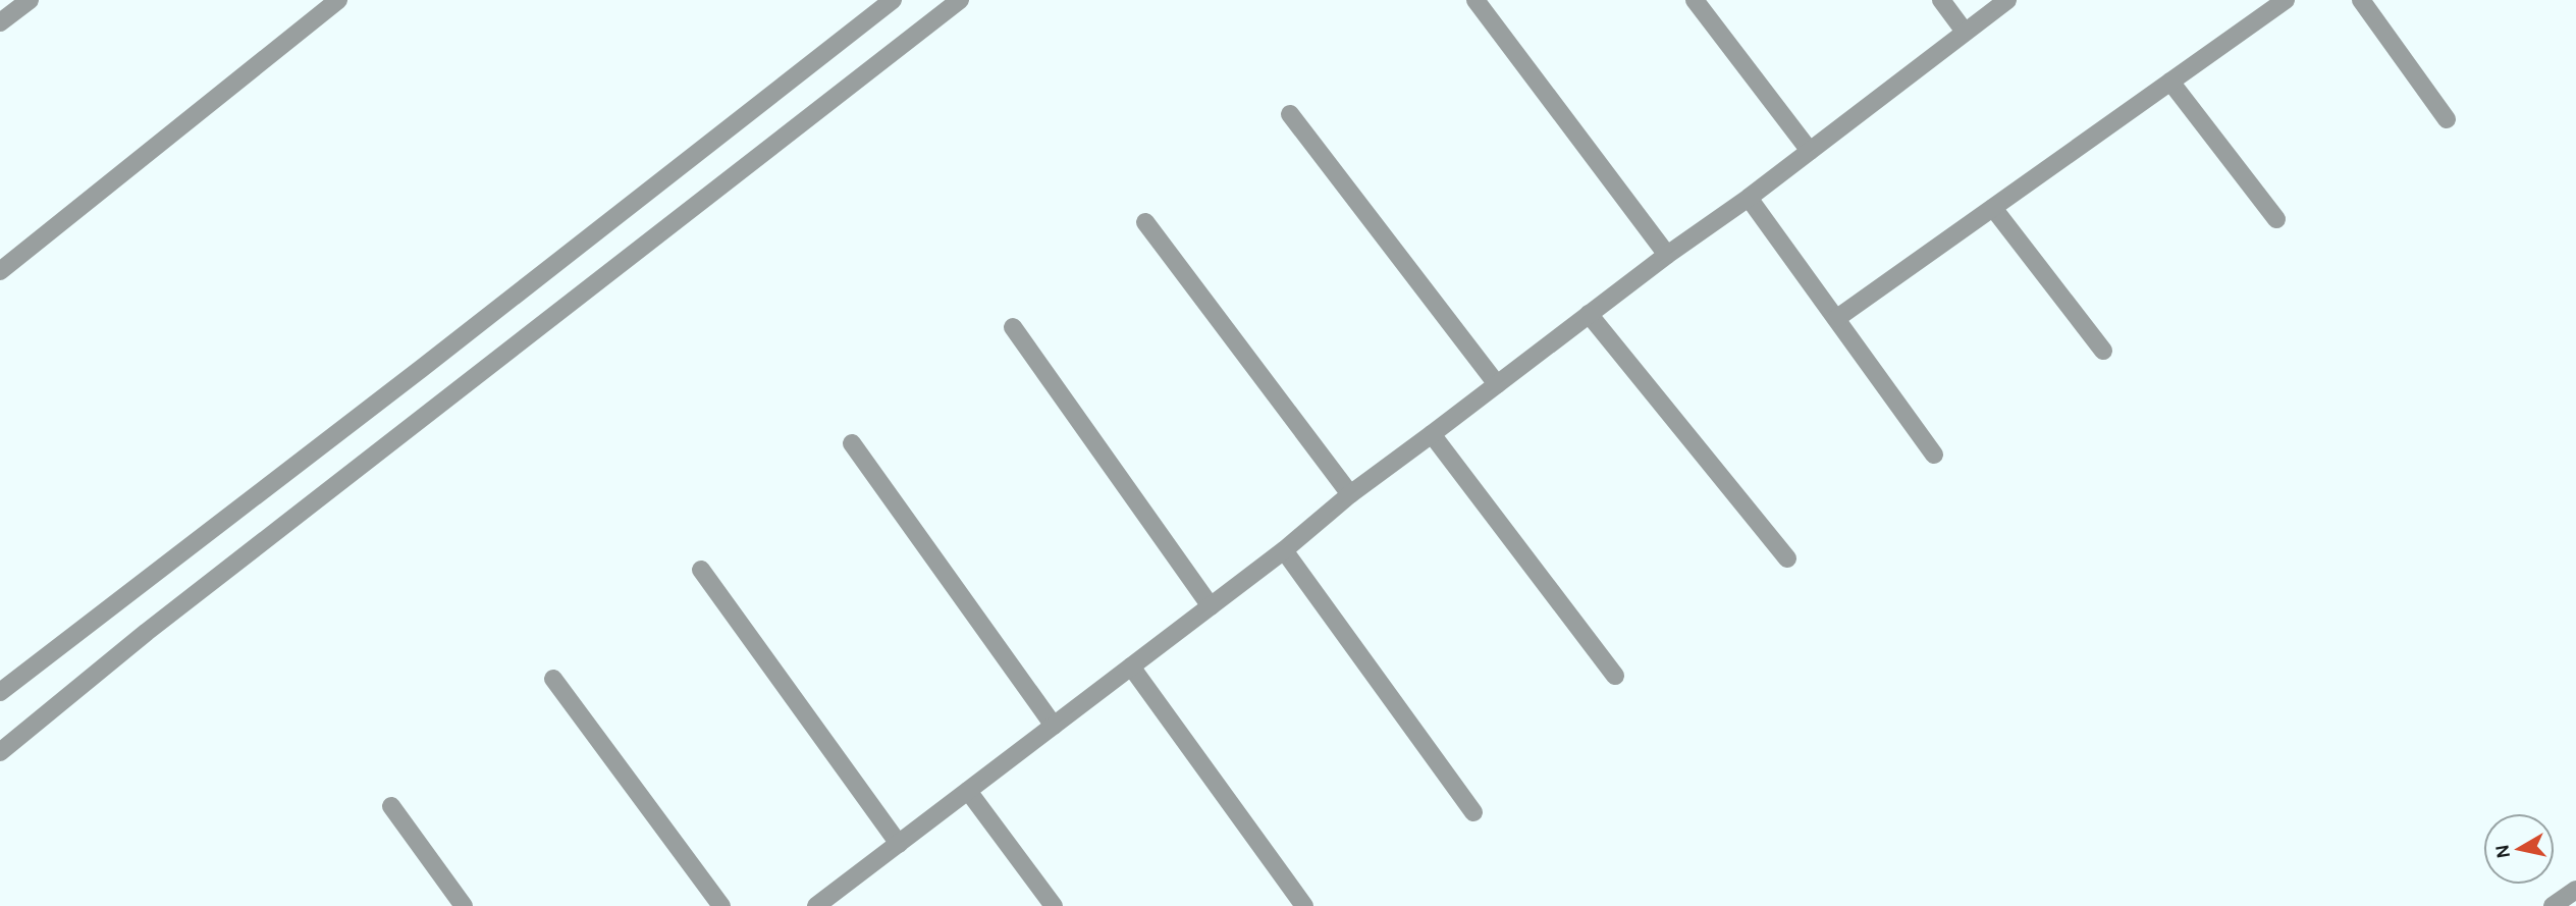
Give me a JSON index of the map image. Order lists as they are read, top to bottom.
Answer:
{
  "north": "left"
}
